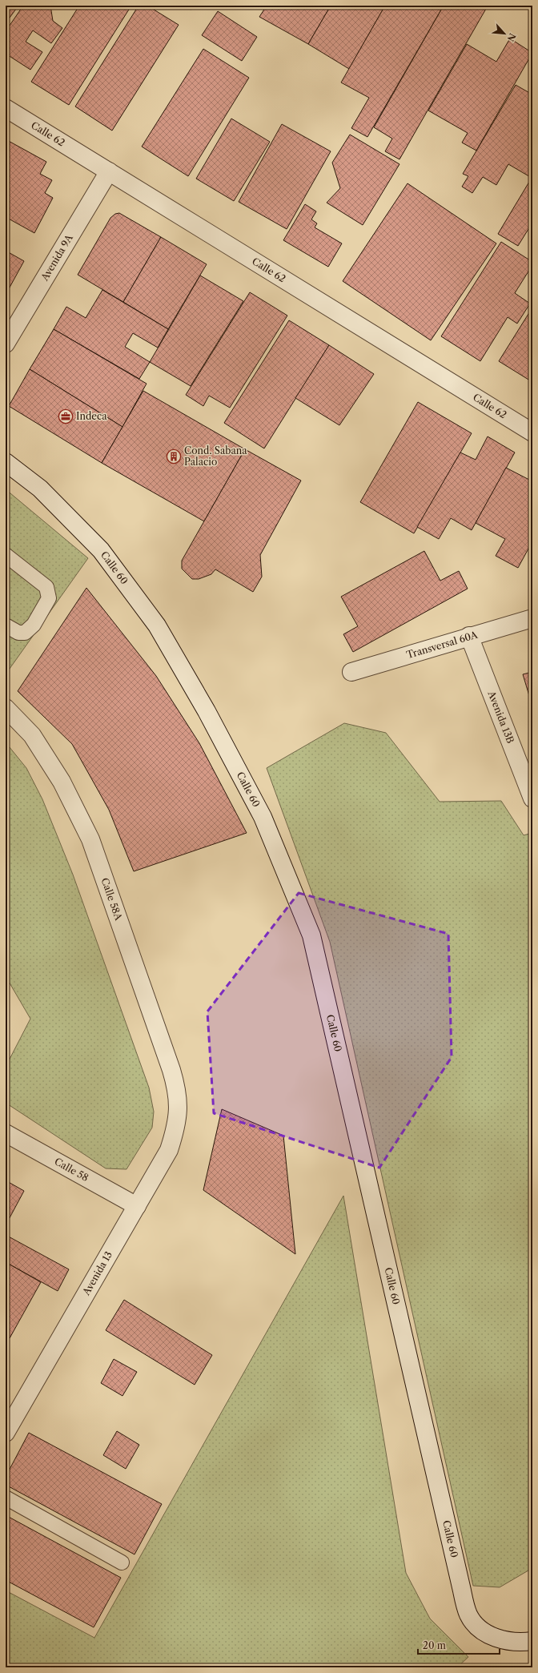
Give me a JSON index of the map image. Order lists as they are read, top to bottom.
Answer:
{
  "streets": {
    "street": [
      "Calle 62",
      "Avenida 9A",
      "Calle 60",
      "Transversal 60A",
      "Avenida 13B",
      "Calle 58A",
      "Calle 58",
      "Avenida 13"
    ]
  },
  "crossings": [
    ["Calle 62", "Avenida 9A"],
    ["Transversal 60A", "Avenida 13B"],
    ["Calle 58A", "Avenida 13"],
    ["Calle 58", "Avenida 13"]
  ],
  "places": {
    "office": ["Indeca"],
    "building": ["Cond. Sabana Palacio"]
  },
  "scale_bar": "20 m",
  "north": "bottom right"
}
